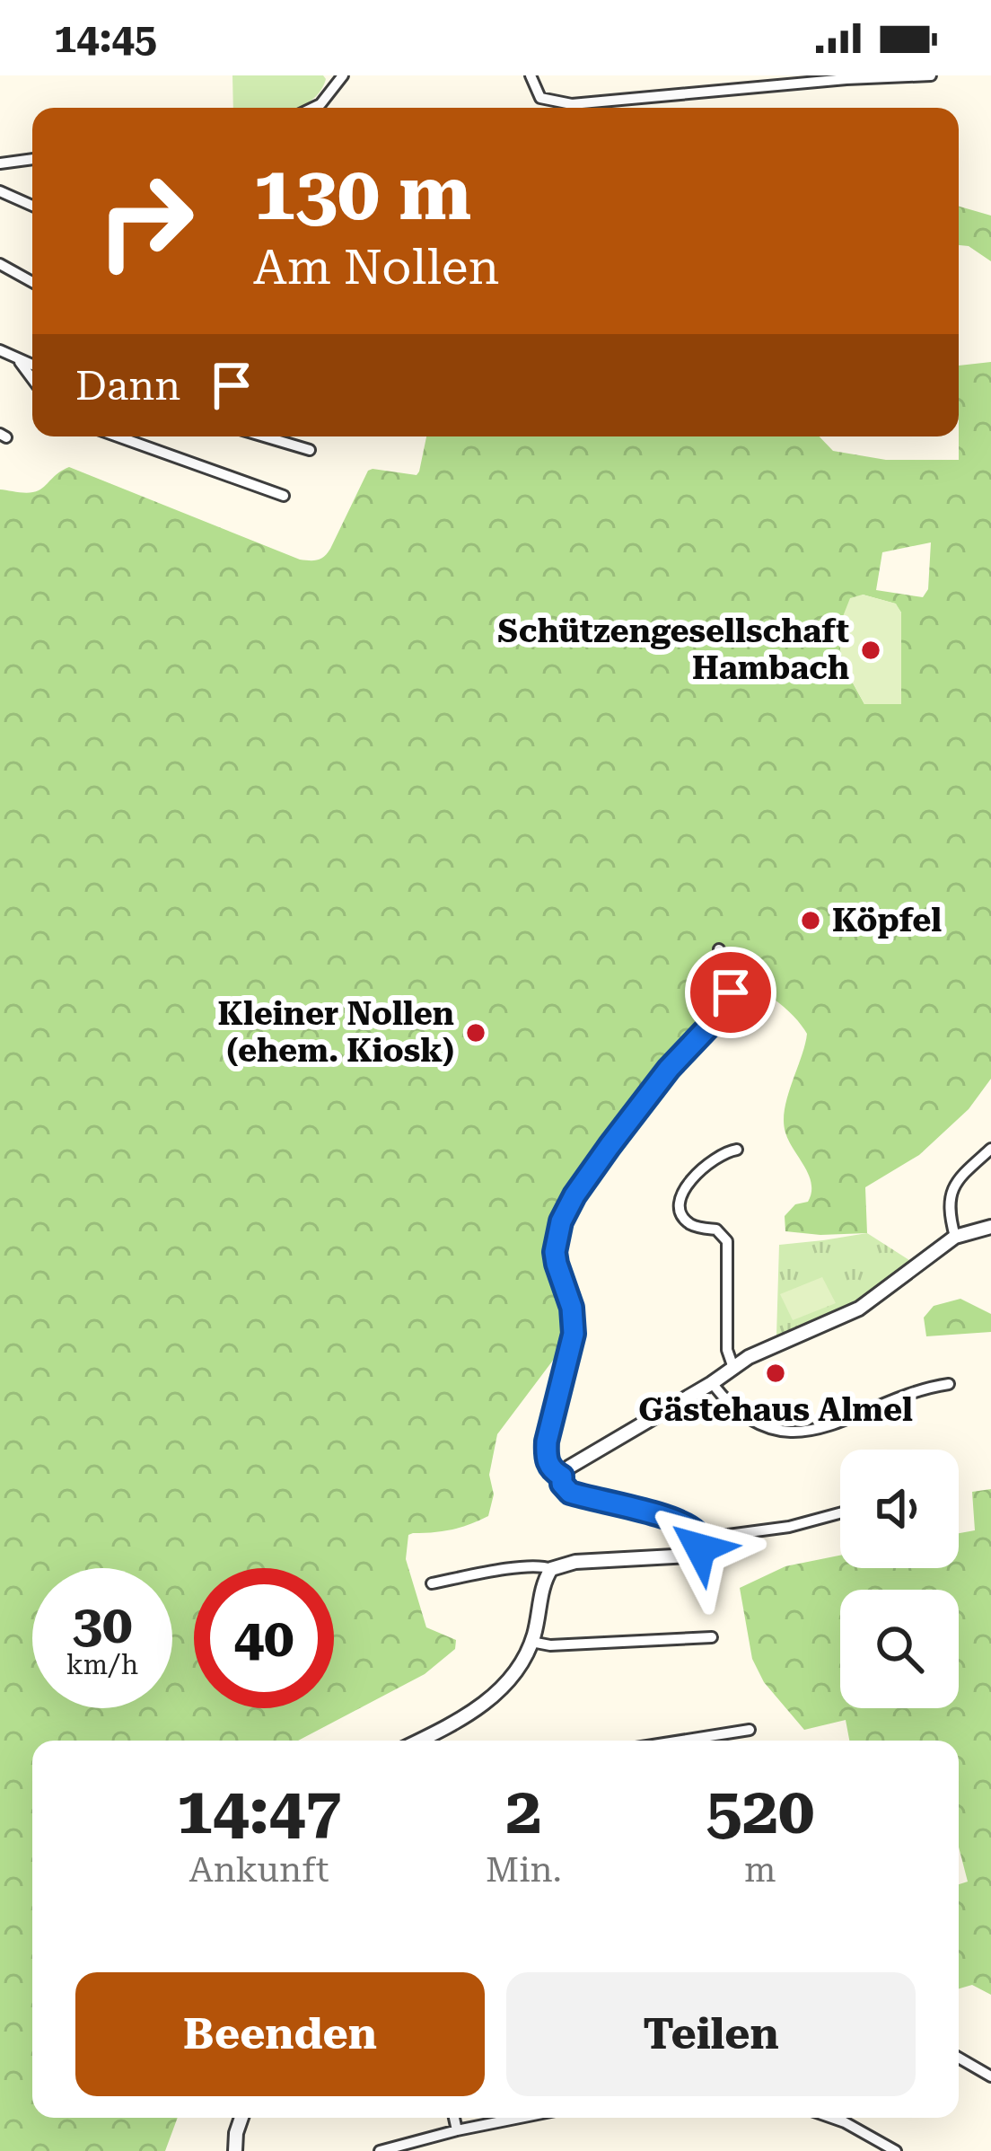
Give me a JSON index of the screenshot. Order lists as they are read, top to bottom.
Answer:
{
  "places": [
    "Schützengesellschaft Hambach",
    "Köpfel",
    "Kleiner Nollen (ehem. Kiosk)",
    "Gästehaus Almel"
  ],
  "page": {
    "status": "14:45",
    "turn": ["130 m", "Am Nollen"],
    "then": "Dann",
    "speed": "30 km/h",
    "limit": "40",
    "eta": [
      "14:47",
      "Ankunft",
      "2",
      "Min.",
      "520",
      "m"
    ],
    "buttons": ["Beenden", "Teilen"]
  }
}
